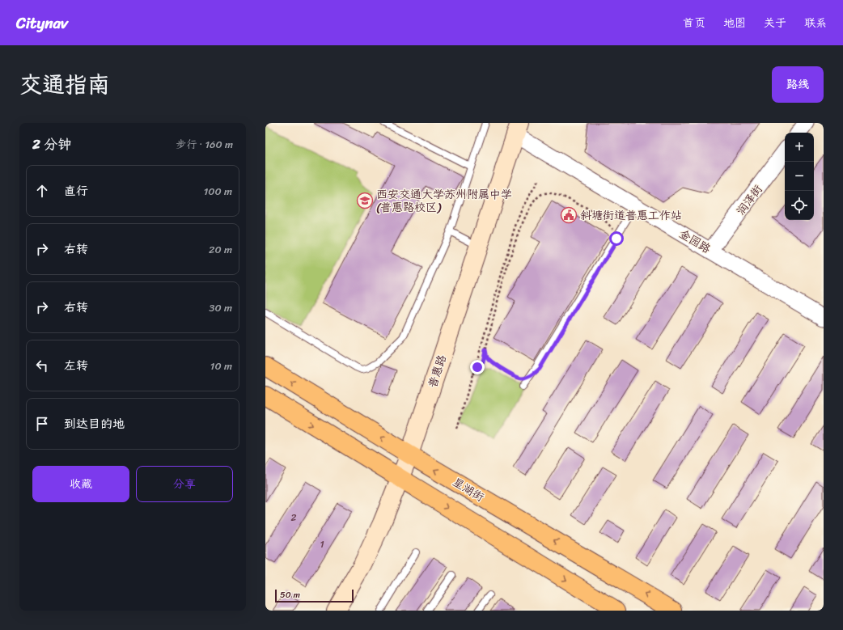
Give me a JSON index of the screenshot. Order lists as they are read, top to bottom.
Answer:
{
  "streets": {
    "main road": ["普惠路", "星湖街"],
    "street": ["润泽街", "金园路"]
  },
  "crossings": [
    ["润泽街", "金园路"],
    ["金园路", "普惠路"],
    ["普惠路", "星湖街"]
  ],
  "places": {
    "school or university": ["西安交通大学苏州附属中学 (普惠路校区)"],
    "public building": ["斜塘街道普惠工作站"]
  },
  "house_numbers": ["2", "1"],
  "scale_bar": "50 m",
  "page": {
    "header": "Citynav",
    "nav": [
      "首页",
      "地图",
      "关于",
      "联系"
    ],
    "title": "交通指南",
    "buttons": [
      "路线",
      ["收藏", "分享"]
    ],
    "heading": ["2 分钟", "步行 · 160 m"],
    "map_buttons": ["+", "−"],
    "list": [
      ["直行", "100 m"],
      ["右转", "20 m"],
      ["右转", "30 m"],
      ["左转", "10 m"],
      "到达目的地"
    ],
    "scale": "50 m"
  }
}
